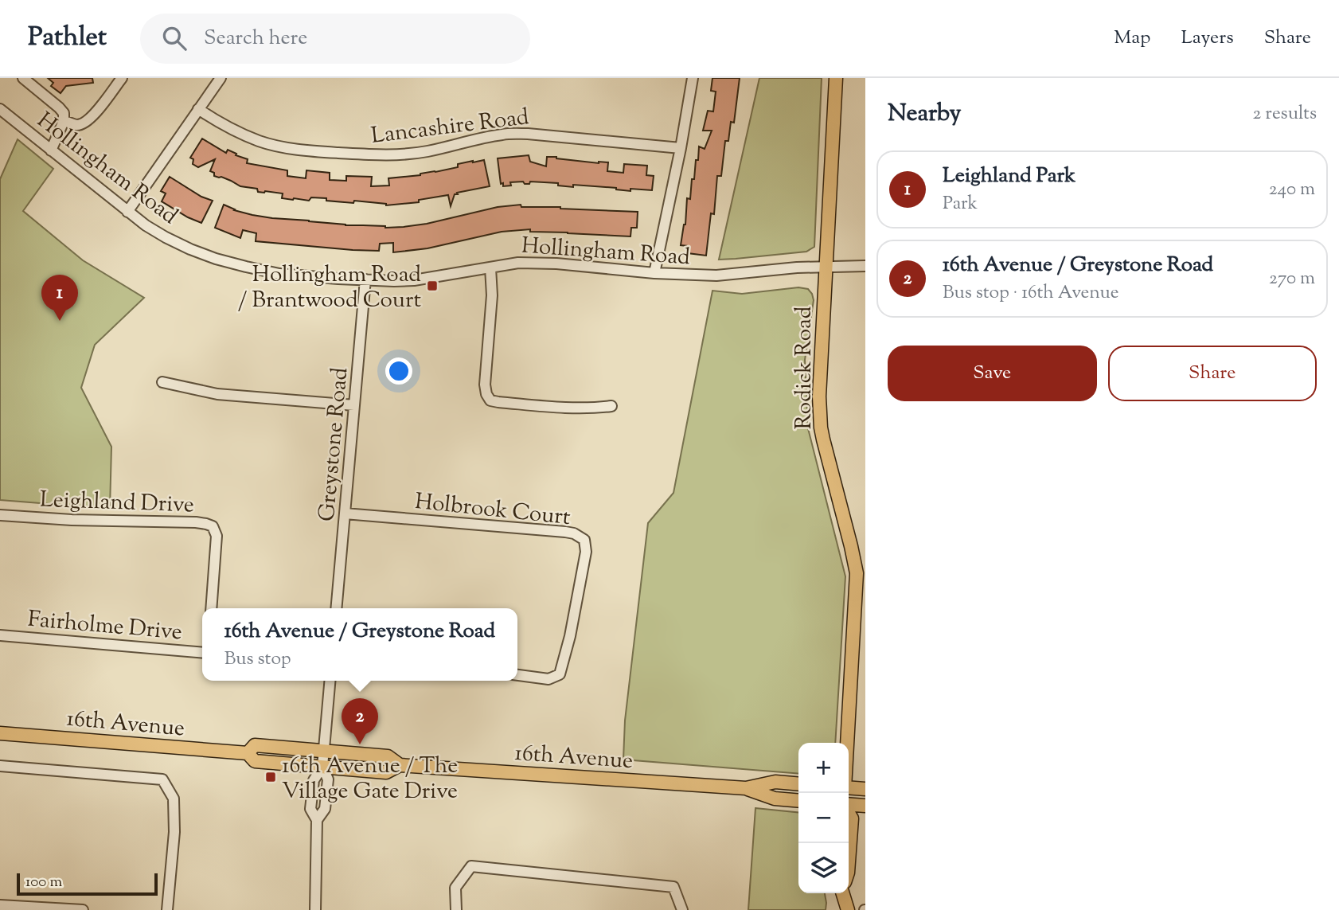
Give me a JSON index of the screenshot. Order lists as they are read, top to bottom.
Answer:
{
  "streets": {
    "main road": ["Rodick Road", "16th Avenue"],
    "street": [
      "Lancashire Road",
      "Hollingham Road",
      "Greystone Road",
      "Leighland Drive",
      "Holbrook Court",
      "Fairholme Drive"
    ]
  },
  "crossings": [
    ["Hollingham Road", "Rodick Road"],
    ["Hollingham Road", "Greystone Road"],
    ["Greystone Road", "Holbrook Court"]
  ],
  "places": {
    "transit": ["Hollingham Road / Brantwood Court", "16th Avenue / The Village Gate Drive"]
  },
  "scale_bar": "100 m",
  "page": {
    "header": "Pathlet",
    "search": "Search here",
    "nav": ["Map", "Layers", "Share"],
    "heading": ["Nearby", "2 results"],
    "list": [
      {
        "mark": "1",
        "name": "Leighland Park",
        "note": "Park",
        "value": "240 m"
      },
      {
        "mark": "2",
        "name": "16th Avenue / Greystone Road",
        "note": "Bus stop · 16th Avenue",
        "value": "270 m"
      }
    ],
    "pins": ["1", "2"],
    "buttons": ["Save", "Share"],
    "popup": ["16th Avenue / Greystone Road", "Bus stop"],
    "map_buttons": ["+", "−"],
    "scale": "100 m"
  }
}
